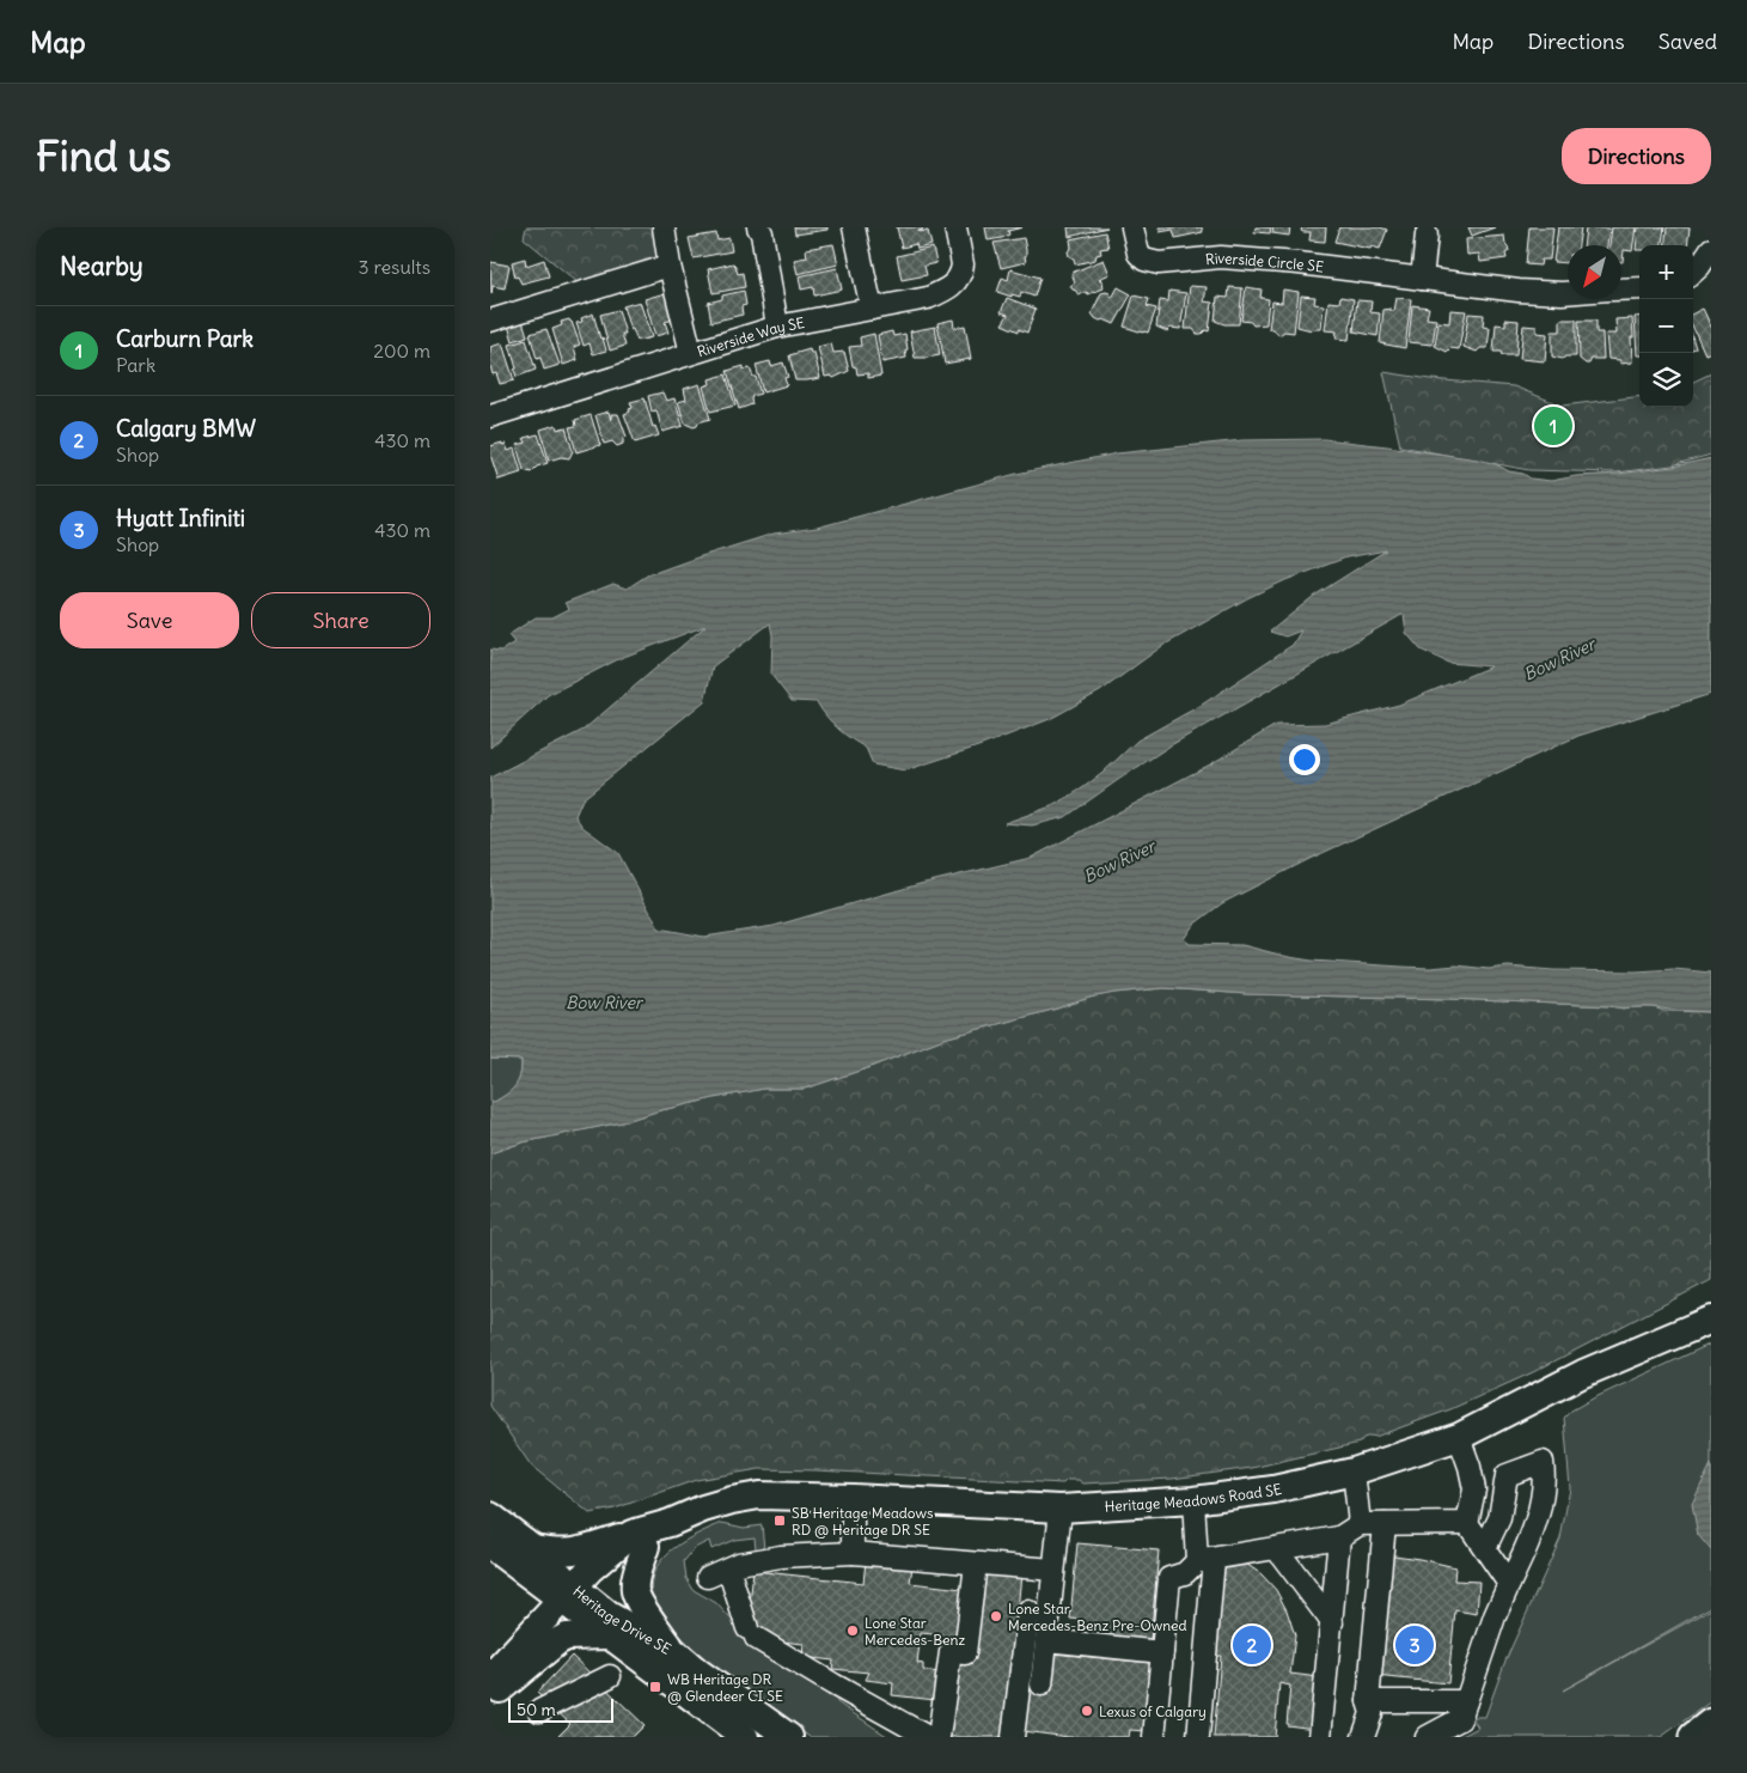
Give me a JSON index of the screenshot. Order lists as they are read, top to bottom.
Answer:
{
  "streets": {
    "main road": ["Heritage Meadows Road SE", "Heritage Drive SE"],
    "street": ["Riverside Circle SE", "Riverside Way SE"]
  },
  "crossings": [
    ["Heritage Meadows Road SE", "Heritage Drive SE"]
  ],
  "water": ["Bow River"],
  "places": {
    "transit": ["SB Heritage Meadows RD @ Heritage DR SE", "WB Heritage DR @ Glendeer CI SE"],
    "other": ["Lone Star Mercedes-Benz Pre-Owned", "Lone Star Mercedes-Benz", "Lexus of Calgary"]
  },
  "scale_bar": "50 m",
  "north": "bottom left",
  "page": {
    "header": "Map",
    "nav": ["Map", "Directions", "Saved"],
    "buttons": [
      "Directions",
      ["Save", "Share"]
    ],
    "title": "Find us",
    "heading": ["Nearby", "3 results"],
    "map_buttons": ["+", "−"],
    "list": [
      {
        "mark": "1",
        "name": "Carburn Park",
        "note": "Park",
        "value": "200 m"
      },
      {
        "mark": "2",
        "name": "Calgary BMW",
        "note": "Shop",
        "value": "430 m"
      },
      {
        "mark": "3",
        "name": "Hyatt Infiniti",
        "note": "Shop",
        "value": "430 m"
      }
    ],
    "pins": ["1", "2", "3"],
    "scale": "50 m"
  }
}
